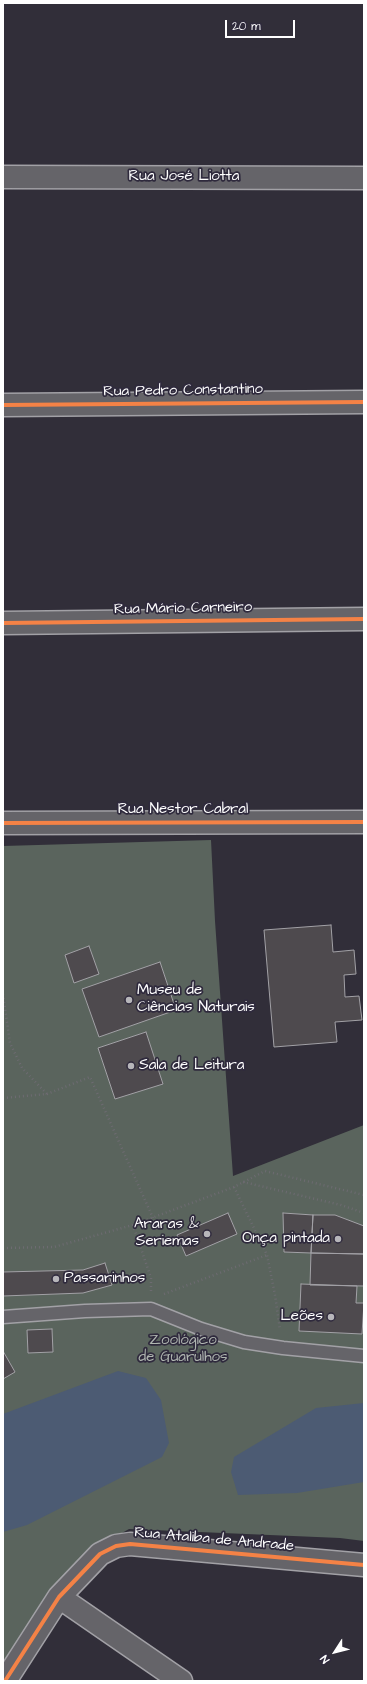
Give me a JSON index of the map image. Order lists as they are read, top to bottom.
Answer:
{
  "streets": {
    "street": [
      "Rua José Liotta",
      "Rua Pedro Constantino",
      "Rua Mário Carneiro",
      "Rua Nestor Cabral",
      "Rua Ataliba de Andrade"
    ]
  },
  "parks": ["Zoológico de Guarulhos"],
  "places": [
    "Museu de Ciências Naturais",
    "Sala de Leitura",
    "Araras & Seriemas",
    "Onça pintada",
    "Passarinhos",
    "Leões"
  ],
  "scale_bar": "20 m",
  "north": "bottom left"
}
